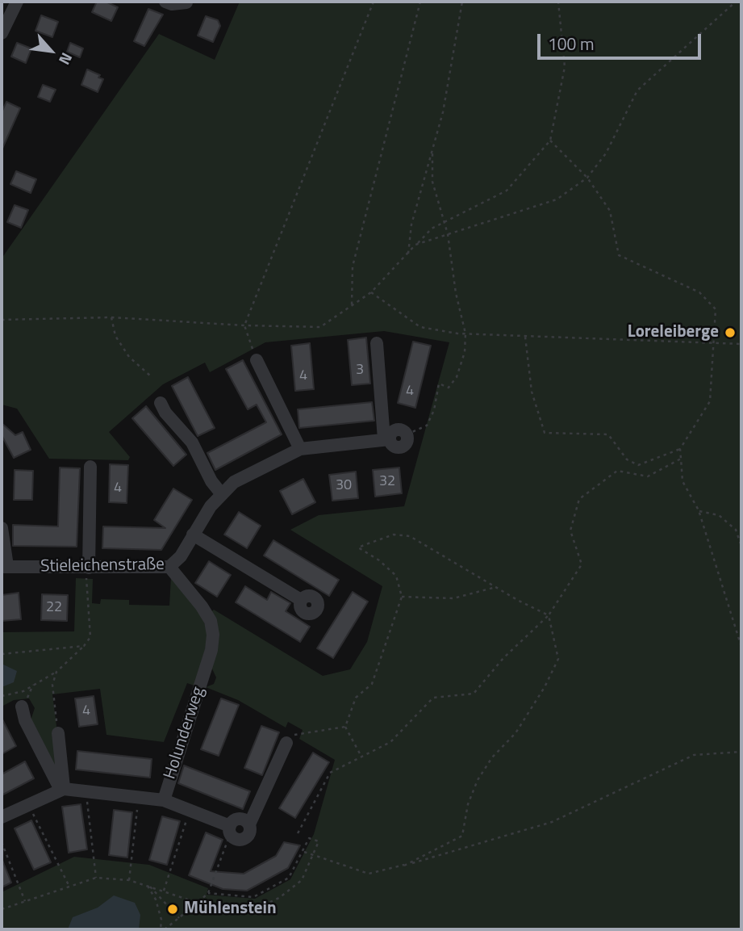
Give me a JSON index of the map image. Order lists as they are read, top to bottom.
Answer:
{
  "streets": {
    "street": ["Stieleichenstraße", "Holunderweg"]
  },
  "crossings": [
    ["Stieleichenstraße", "Holunderweg"]
  ],
  "places": ["Loreleiberge", "Mühlenstein"],
  "house_numbers": [
    "3",
    "4",
    "4",
    "32",
    "30",
    "4",
    "22",
    "4"
  ],
  "scale_bar": "100 m",
  "north": "bottom right"
}
